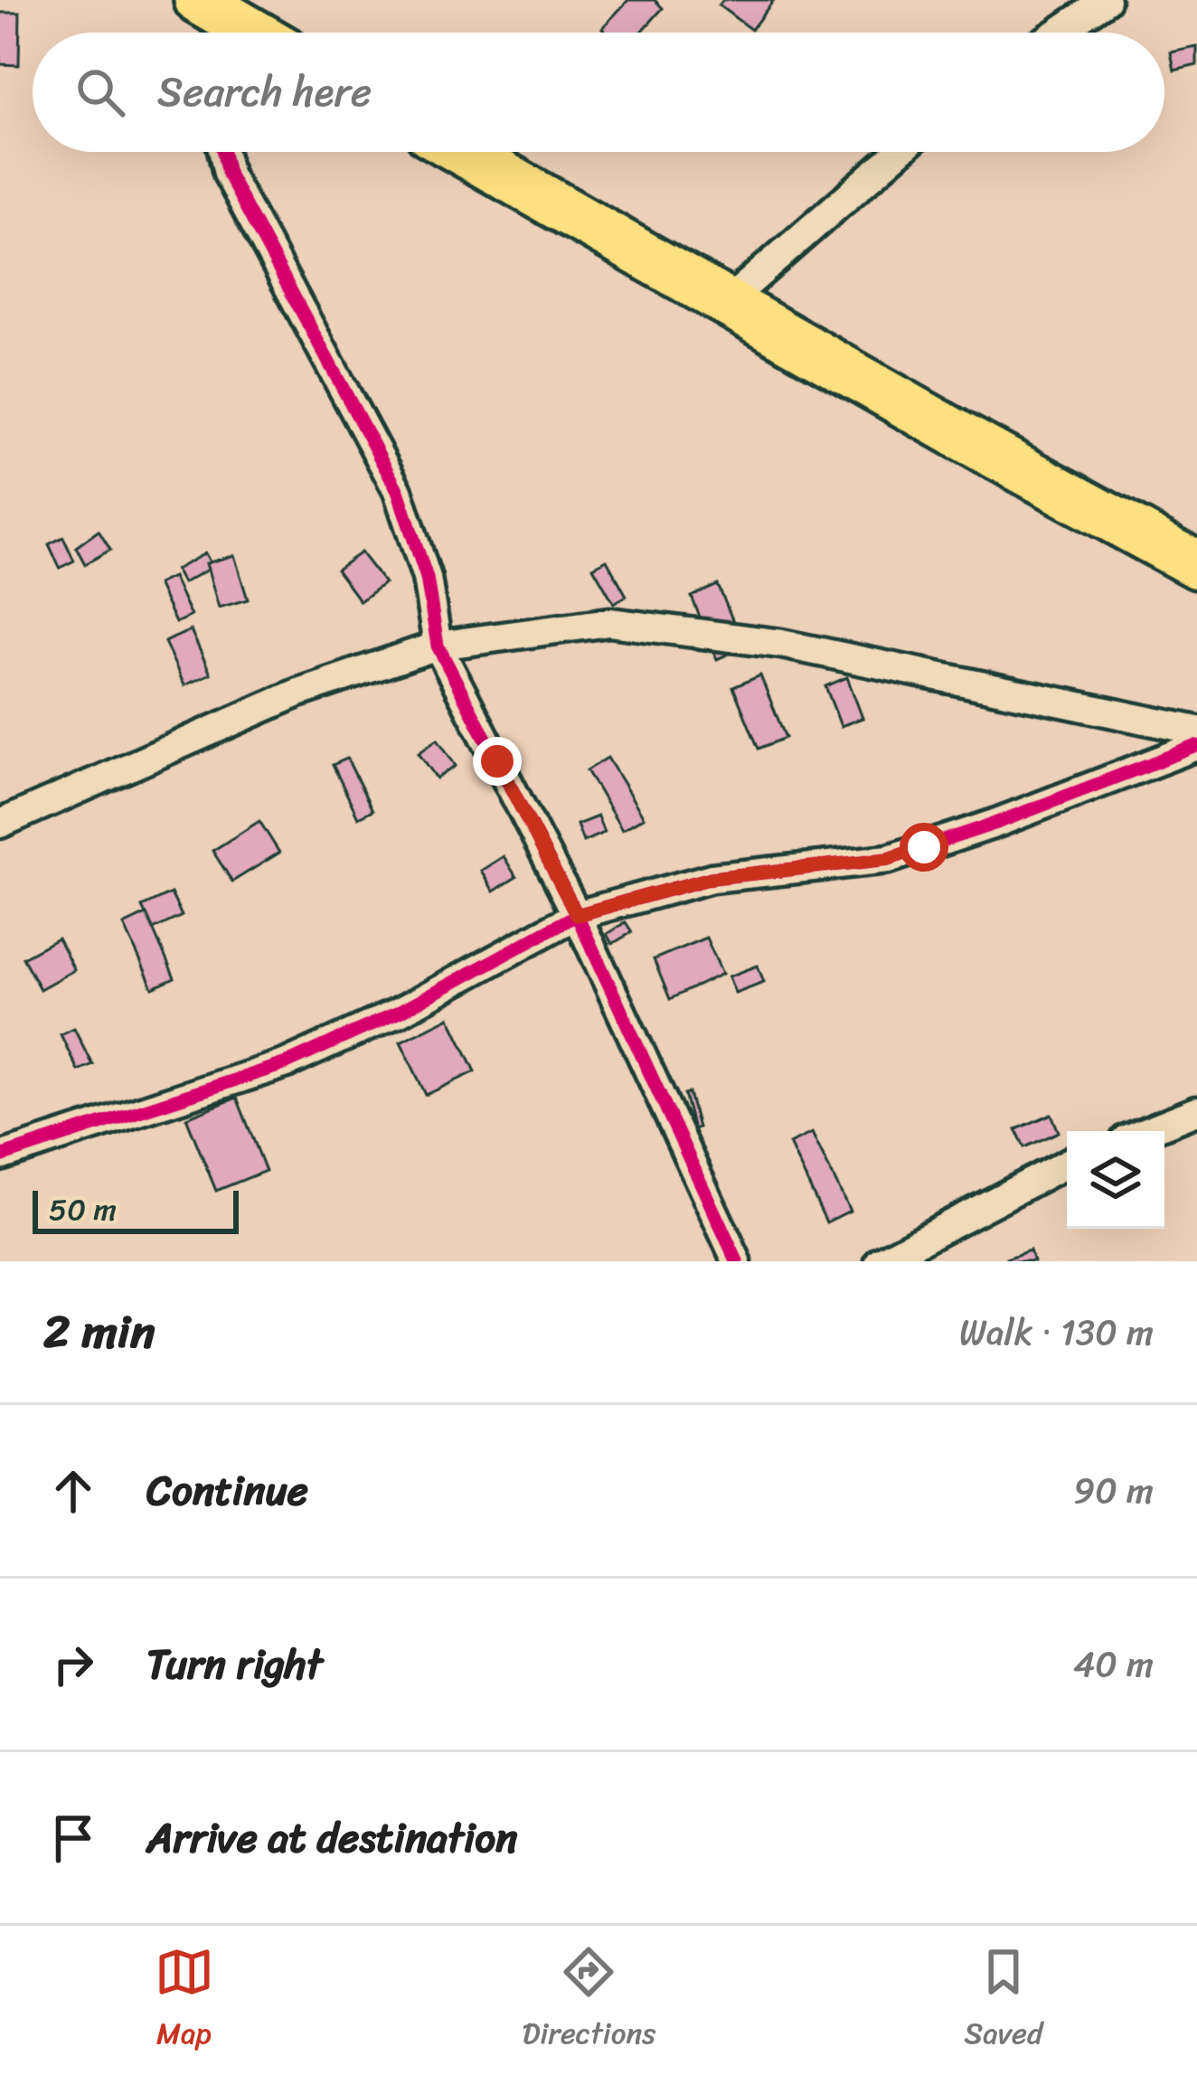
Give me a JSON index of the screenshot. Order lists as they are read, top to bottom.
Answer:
{
  "scale_bar": "50 m",
  "page": {
    "search": "Search here",
    "scale": "50 m",
    "heading": ["2 min", "Walk · 130 m"],
    "list": [
      ["Continue", "90 m"],
      ["Turn right", "40 m"],
      "Arrive at destination"
    ],
    "nav": ["Map", "Directions", "Saved"]
  }
}
